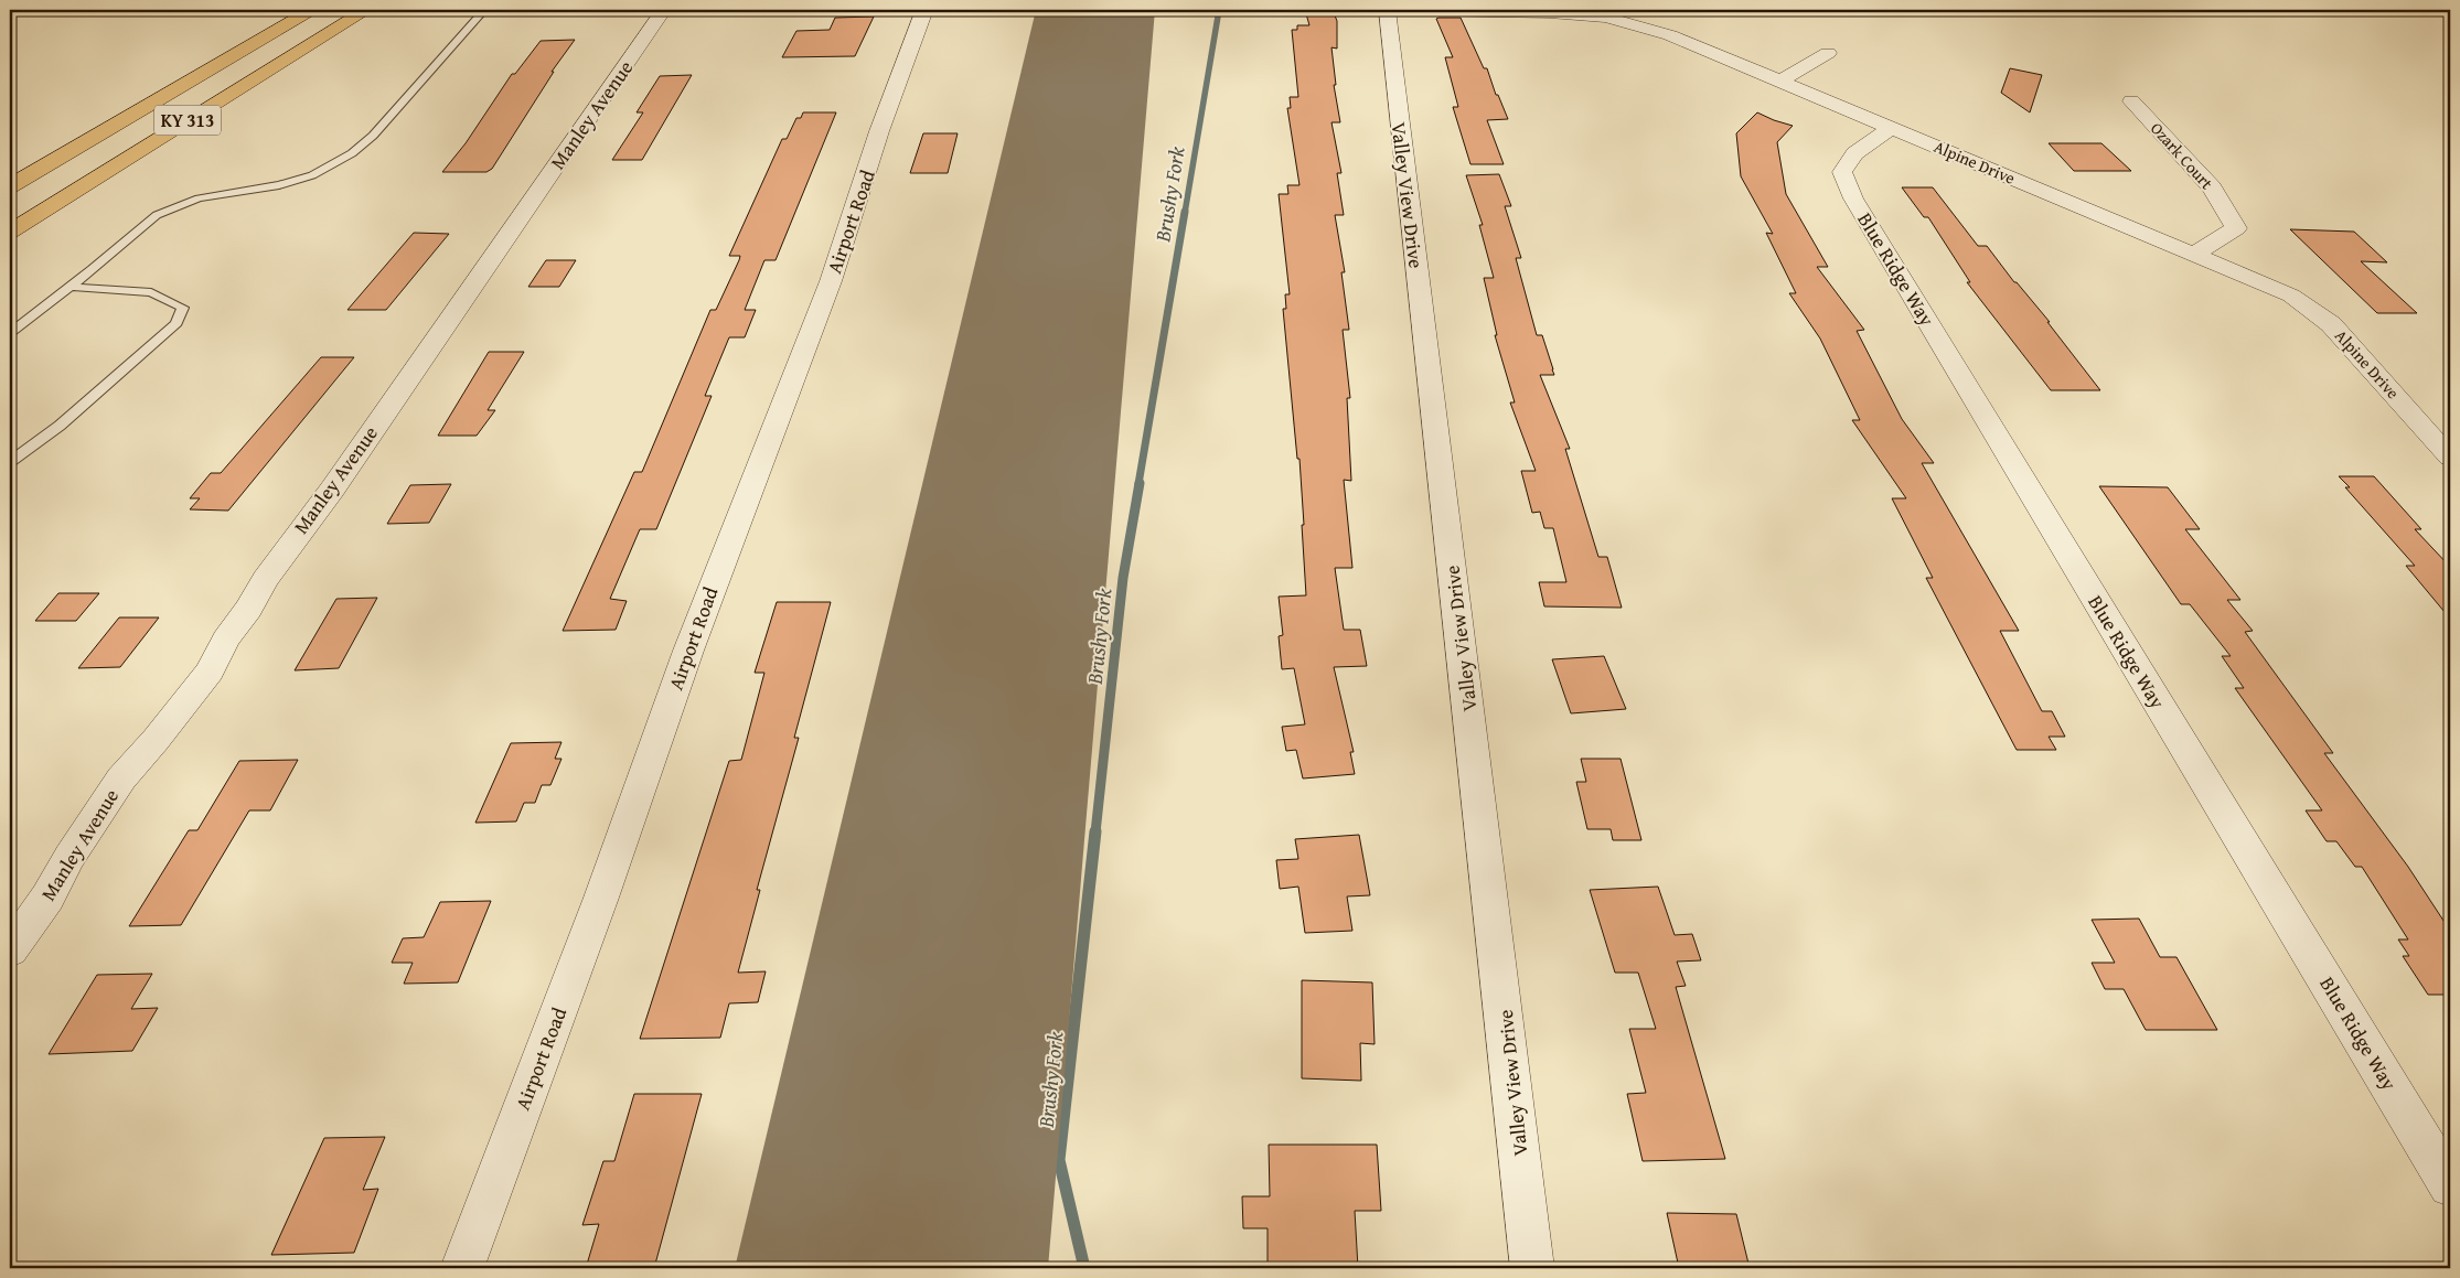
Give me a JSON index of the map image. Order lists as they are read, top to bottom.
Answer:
{
  "streets": {
    "highway": ["KY 313"],
    "street": [
      "Manley Avenue",
      "Ozark Court",
      "Alpine Drive",
      "Valley View Drive",
      "Airport Road",
      "Blue Ridge Way"
    ]
  },
  "crossings": [
    ["Ozark Court", "Alpine Drive"],
    ["Alpine Drive", "Blue Ridge Way"]
  ],
  "water": ["Brushy Fork"]
}
